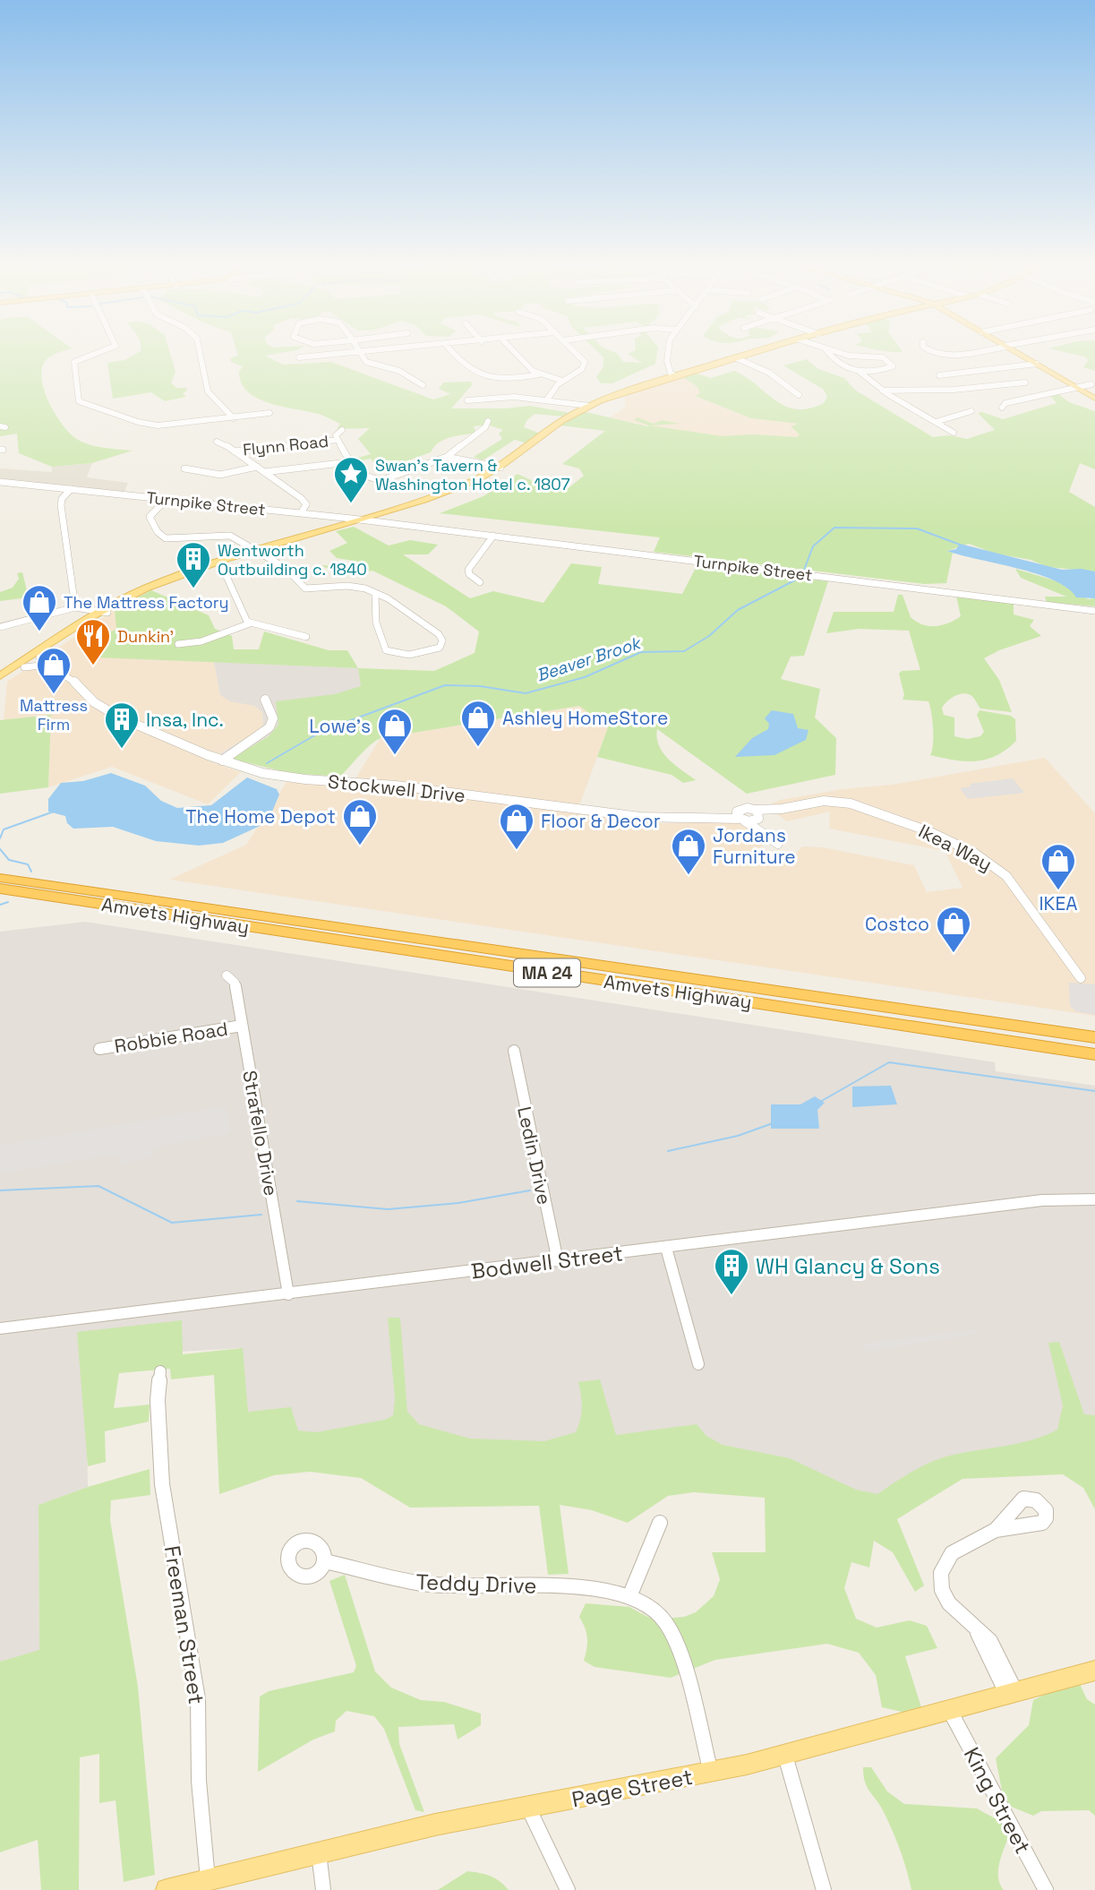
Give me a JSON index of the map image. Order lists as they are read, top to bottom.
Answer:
{
  "streets": {
    "highway": ["Amvets Highway", "MA 24"],
    "main road": ["Page Street"],
    "street": [
      "Flynn Road",
      "Turnpike Street",
      "Stockwell Drive",
      "Ikea Way",
      "Robbie Road",
      "Strafello Drive",
      "Ledin Drive",
      "Bodwell Street",
      "Teddy Drive",
      "Freeman Street",
      "King Street"
    ]
  },
  "crossings": [
    ["Robbie Road", "Strafello Drive"],
    ["Strafello Drive", "Bodwell Street"],
    ["Ledin Drive", "Bodwell Street"],
    ["Freeman Street", "Page Street"],
    ["Page Street", "King Street"]
  ],
  "water": ["Beaver Brook"],
  "places": {
    "place": ["Swan's Tavern & Washington Hotel c. 1807"],
    "building": ["Wentworth Outbuilding c. 1840", "Insa, Inc.", "WH Glancy & Sons"],
    "shop": [
      "The Mattress Factory",
      "Mattress Firm",
      "Ashley HomeStore",
      "Lowe's",
      "The Home Depot",
      "Floor & Decor",
      "Jordans Furniture",
      "IKEA",
      "Costco"
    ],
    "restaurant": ["Dunkin'"]
  }
}
